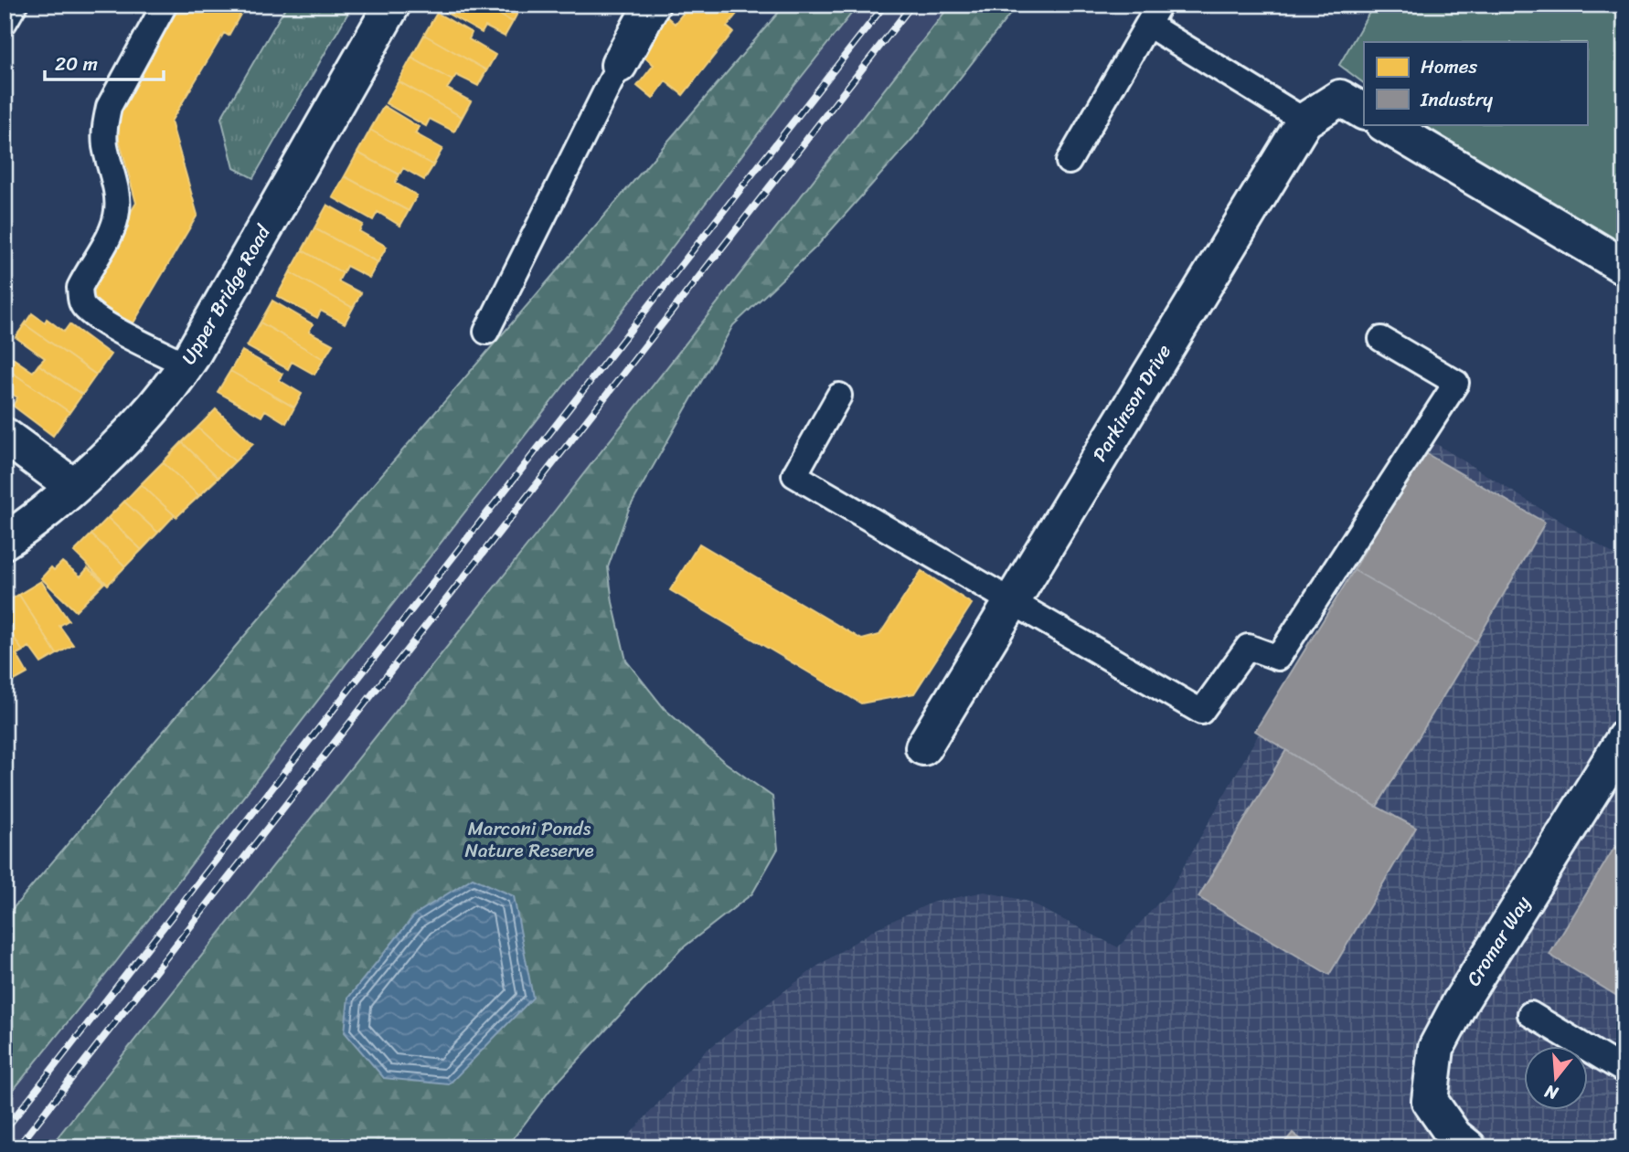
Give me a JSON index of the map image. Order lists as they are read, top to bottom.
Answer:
{
  "streets": {
    "street": ["Upper Bridge Road", "Parkinson Drive", "Cromar Way"]
  },
  "parks": ["Marconi Ponds Nature Reserve"],
  "legend": ["Homes", "Industry"],
  "scale_bar": "20 m",
  "north": "bottom"
}
